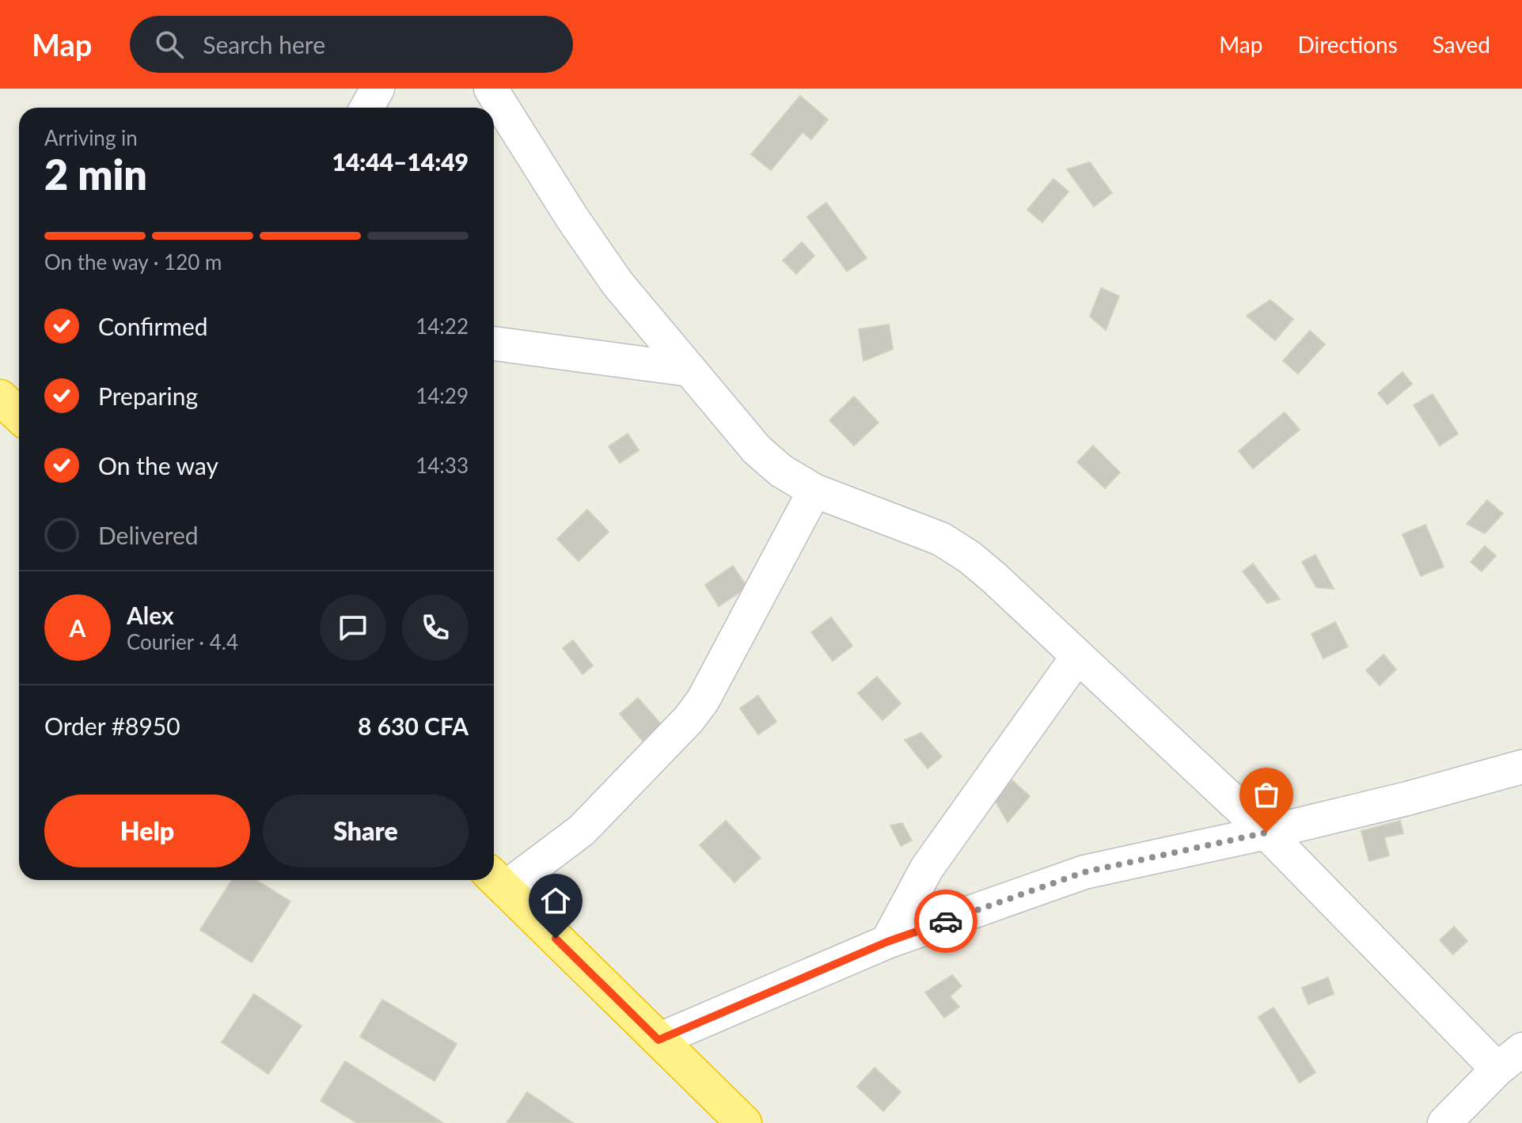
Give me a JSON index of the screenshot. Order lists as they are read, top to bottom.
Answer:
{
  "page": {
    "header": "Map",
    "search": "Search here",
    "nav": ["Map", "Directions", "Saved"],
    "heading": ["2 min", "Arriving in", "14:44–14:49"],
    "panel": [
      "Alex",
      "Courier · 4.4",
      "Order #8950",
      "8 630 CFA"
    ],
    "bar": "On the way · 120 m",
    "list": [
      ["Confirmed", "14:22"],
      ["Preparing", "14:29"],
      ["On the way", "14:33"],
      "Delivered"
    ],
    "round": "A",
    "buttons": ["Help", "Share"]
  }
}
